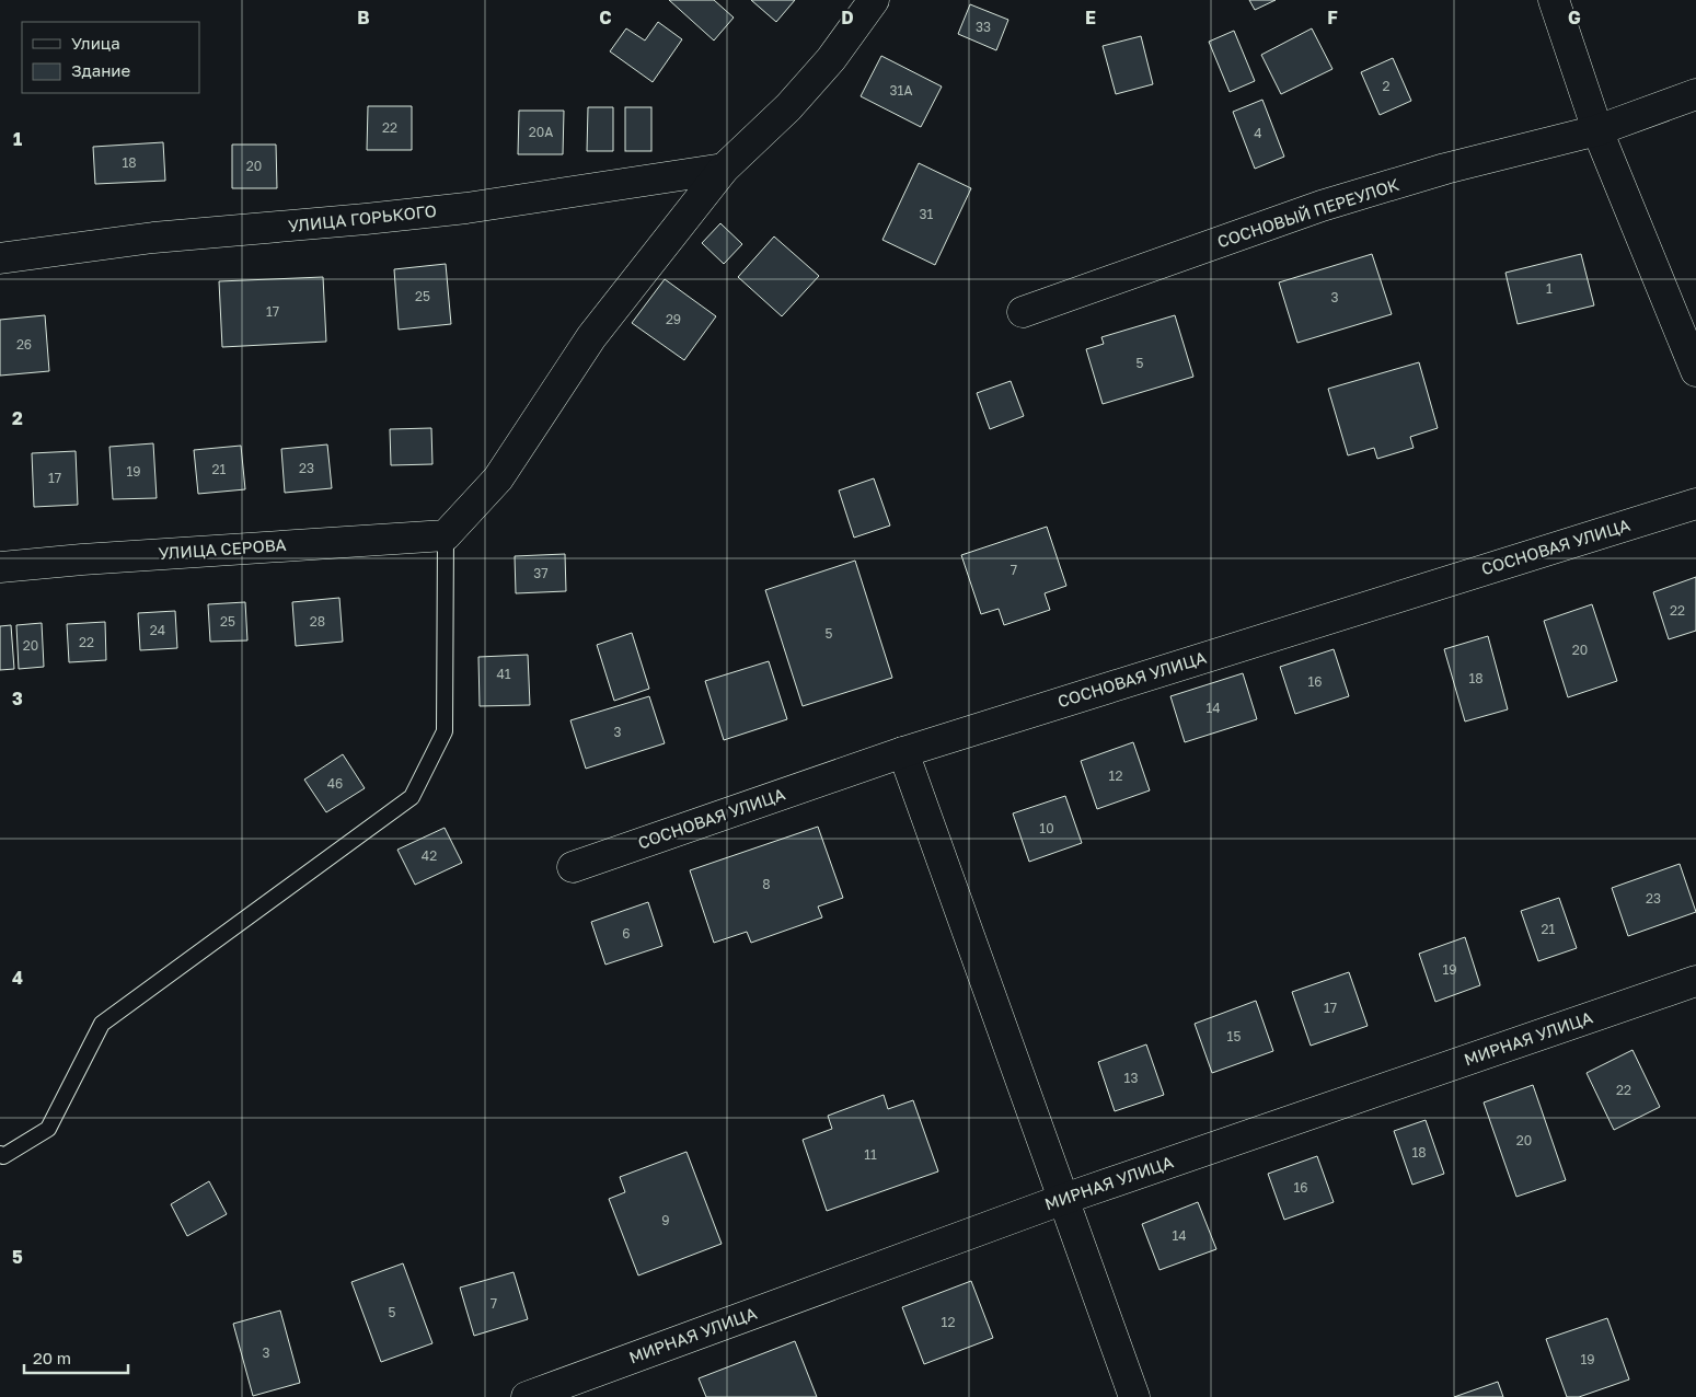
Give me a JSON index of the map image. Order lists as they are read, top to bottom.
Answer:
{
  "streets": {
    "street": [
      "СОСНОВЫЙ ПЕРЕУЛОК",
      "УЛИЦА ГОРЬКОГО",
      "СОСНОВАЯ УЛИЦА",
      "УЛИЦА СЕРОВА",
      "МИРНАЯ УЛИЦА"
    ]
  },
  "house_numbers": [
    "33",
    "2",
    "31А",
    "22",
    "20А",
    "4",
    "18",
    "20",
    "31",
    "1",
    "25",
    "3",
    "17",
    "29",
    "26",
    "5",
    "23",
    "21",
    "19",
    "17",
    "7",
    "37",
    "22",
    "25",
    "28",
    "24",
    "5",
    "22",
    "20",
    "20",
    "41",
    "18",
    "16",
    "14",
    "3",
    "12",
    "46",
    "10",
    "42",
    "8",
    "23",
    "21",
    "6",
    "19",
    "17",
    "15",
    "13",
    "22",
    "20",
    "18",
    "11",
    "16",
    "9",
    "14",
    "7",
    "5",
    "12",
    "3",
    "19"
  ],
  "legend": ["Улица", "Здание"],
  "scale_bar": "20 m",
  "grid": {
    "columns": [
      "B",
      "C",
      "D",
      "E",
      "F",
      "G"
    ],
    "rows": [
      "1",
      "2",
      "3",
      "4",
      "5"
    ]
  }
}
